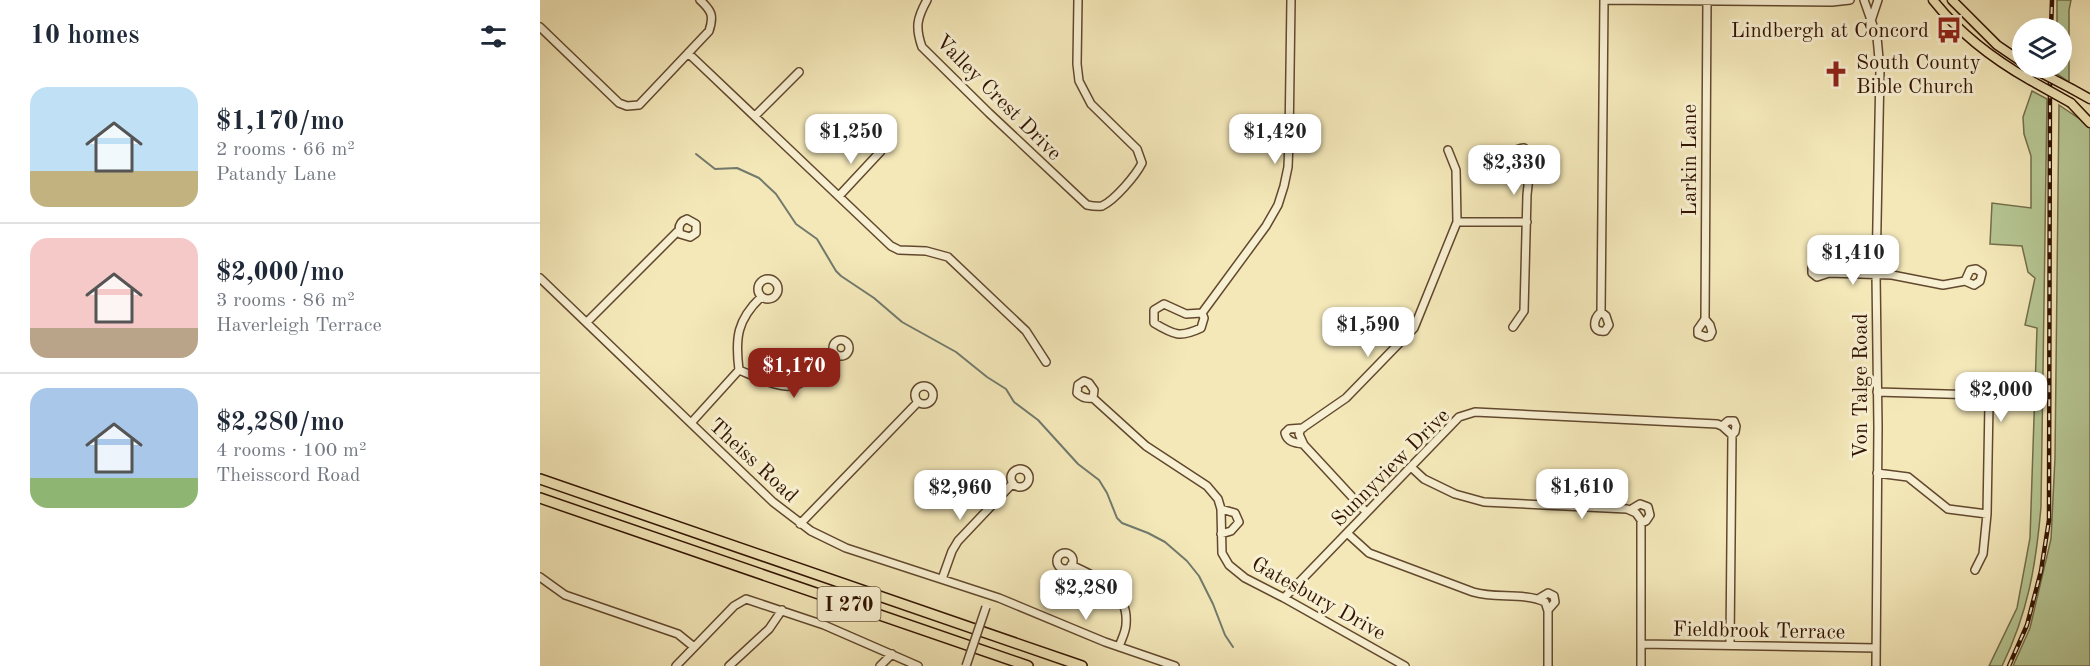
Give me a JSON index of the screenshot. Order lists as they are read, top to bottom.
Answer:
{
  "streets": {
    "highway": ["I 270"],
    "street": [
      "Valley Crest Drive",
      "Larkin Lane",
      "Von Talge Road",
      "Theiss Road",
      "Sunnyview Drive",
      "Gatesbury Drive",
      "Fieldbrook Terrace"
    ]
  },
  "crossings": [
    ["Von Talge Road", "Fieldbrook Terrace"],
    ["Sunnyview Drive", "Gatesbury Drive"],
    ["Sunnyview Drive", "Fieldbrook Terrace"]
  ],
  "places": {
    "bus stop": ["Lindbergh at Concord"],
    "church": ["South County Bible Church"]
  },
  "page": {
    "heading": "10 homes",
    "list": [
      {
        "name": "$1,170/mo",
        "note": "2 rooms · 66 m² · Patandy Lane"
      },
      {
        "name": "$2,000/mo",
        "note": "3 rooms · 86 m² · Haverleigh Terrace"
      },
      {
        "name": "$2,280/mo",
        "note": "4 rooms · 100 m² · Theisscord Road"
      }
    ],
    "price": [
      "$1,250",
      "$1,420",
      "$2,330",
      "$1,410",
      "$1,590",
      "$1,170",
      "$2,000",
      "$1,610",
      "$2,960",
      "$2,280"
    ]
  }
}
